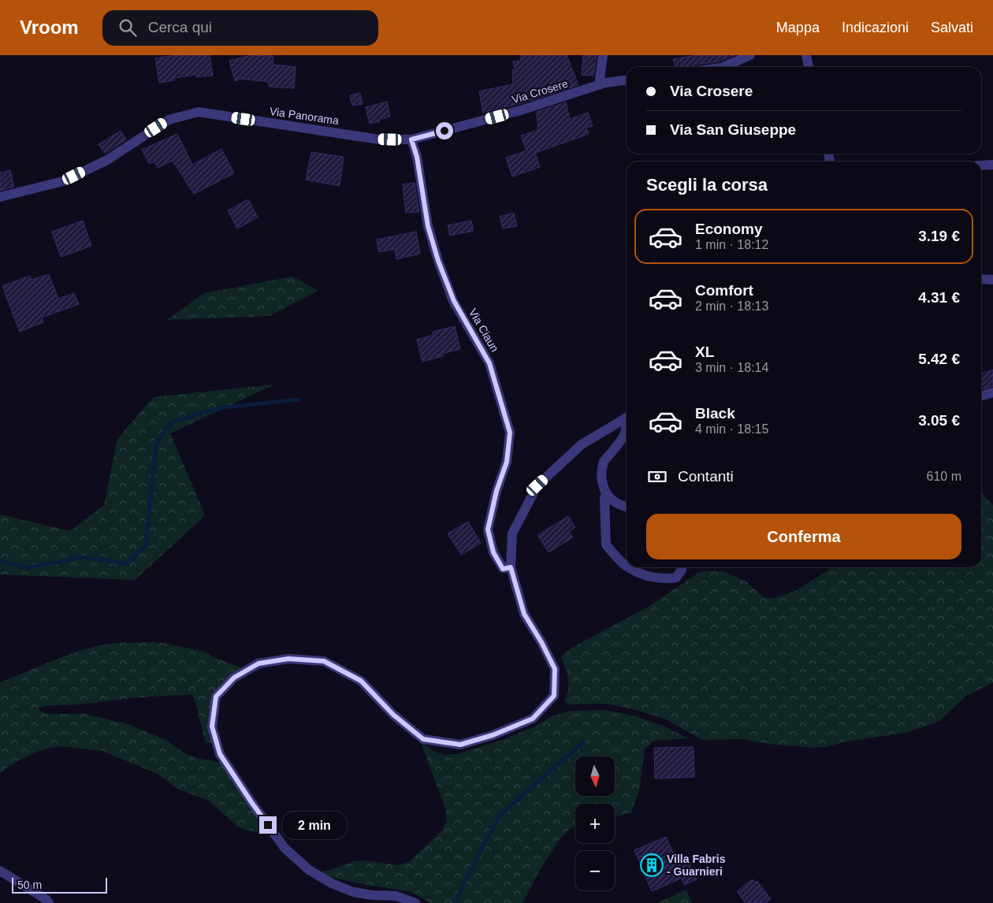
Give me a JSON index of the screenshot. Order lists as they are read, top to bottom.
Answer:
{
  "streets": {
    "street": ["Via Crosere", "Via Panorama", "Via Ciaun"]
  },
  "crossings": [
    ["Via Crosere", "Via Panorama"],
    ["Via Crosere", "Via Ciaun"],
    ["Via Panorama", "Via Ciaun"]
  ],
  "places": {
    "building": ["Villa Fabris - Guarnieri"]
  },
  "scale_bar": "50 m",
  "north": "bottom",
  "page": {
    "header": "Vroom",
    "search": "Cerca qui",
    "nav": ["Mappa", "Indicazioni", "Salvati"],
    "banner": ["Via Crosere", "Via San Giuseppe"],
    "heading": "Scegli la corsa",
    "list": [
      {
        "name": "Economy",
        "note": "1 min · 18:12",
        "value": "3.19 €"
      },
      {
        "name": "Comfort",
        "note": "2 min · 18:13",
        "value": "4.31 €"
      },
      {
        "name": "XL",
        "note": "3 min · 18:14",
        "value": "5.42 €"
      },
      {
        "name": "Black",
        "note": "4 min · 18:15",
        "value": "3.05 €"
      }
    ],
    "pay": ["Contanti", "610 m"],
    "buttons": "Conferma",
    "map_buttons": ["+", "−"],
    "bubble": "2 min",
    "scale": "50 m"
  }
}
